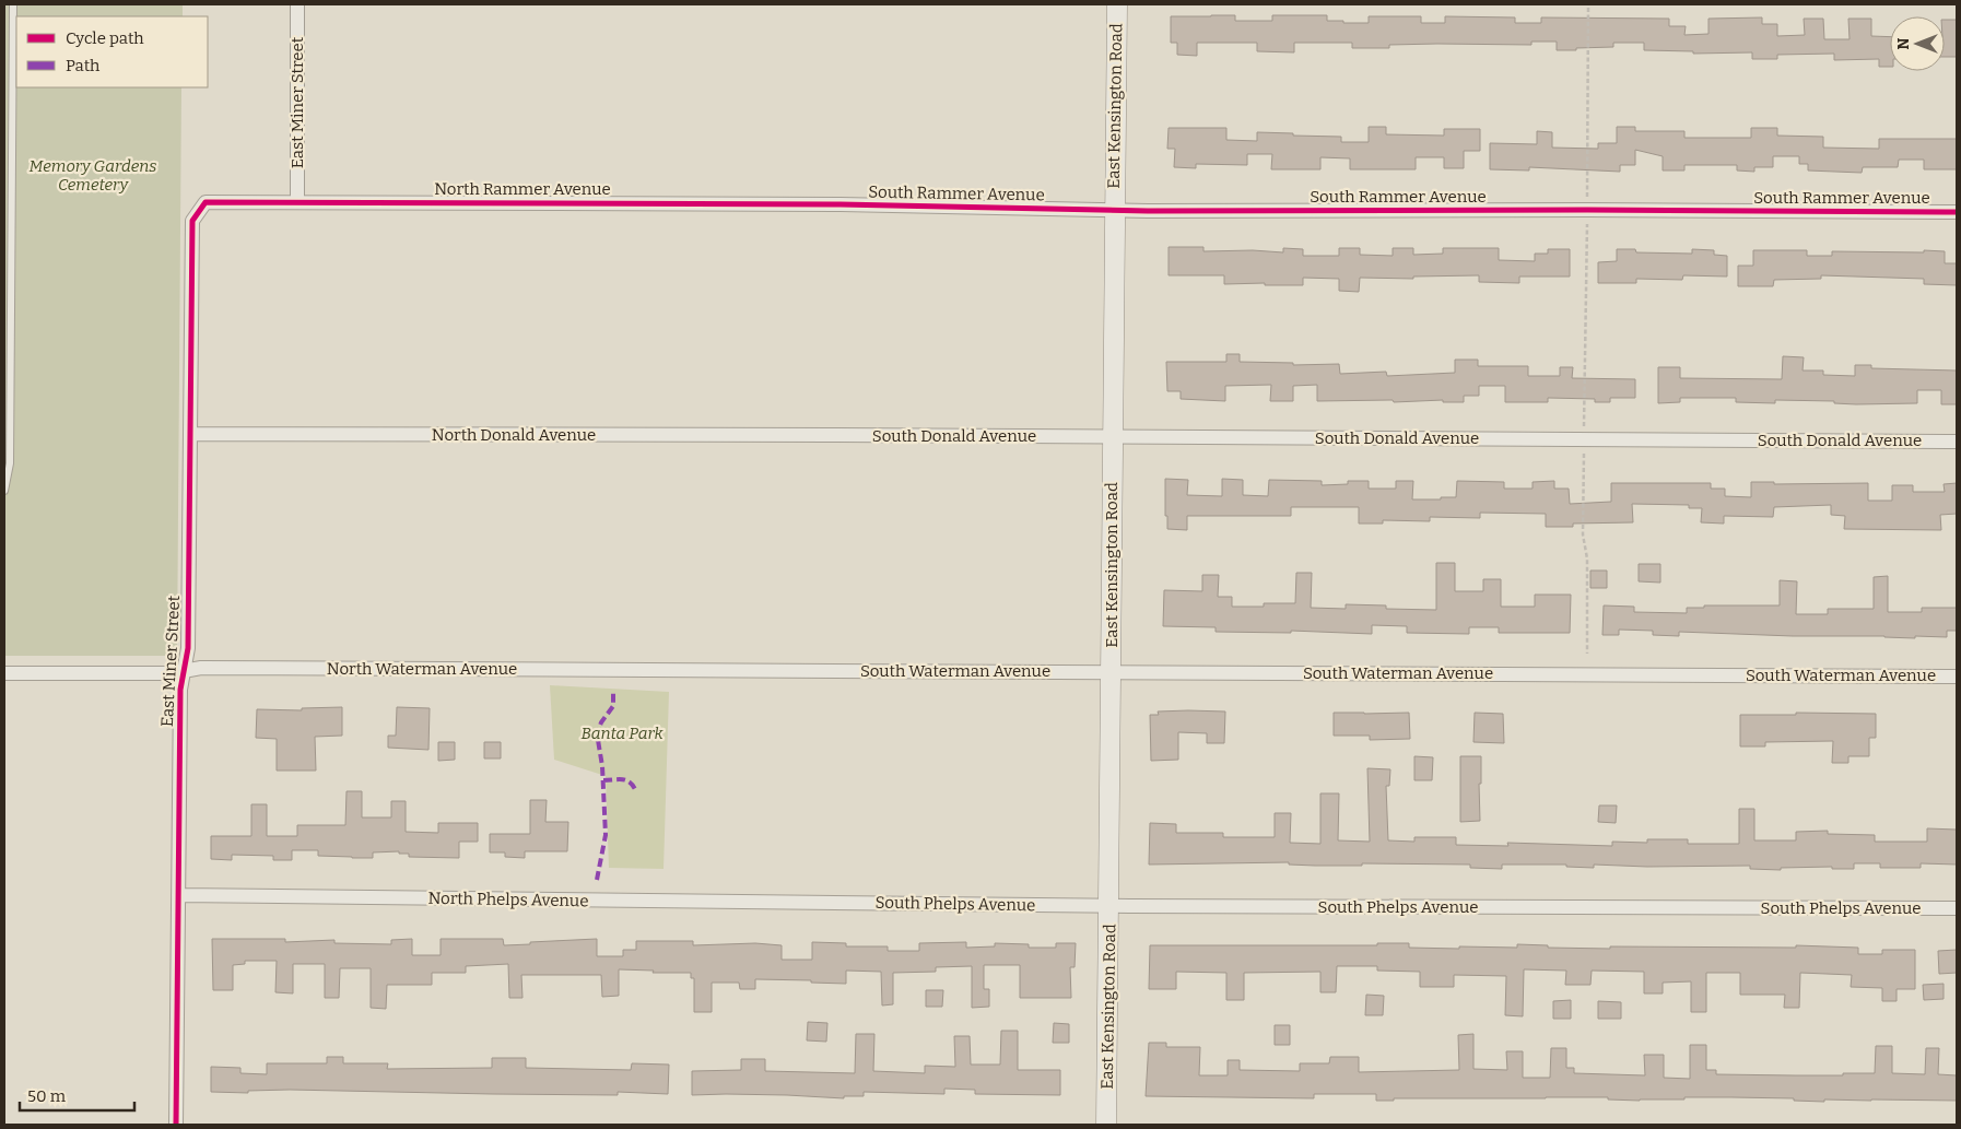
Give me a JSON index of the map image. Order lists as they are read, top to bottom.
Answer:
{
  "streets": {
    "main road": ["East Kensington Road"],
    "street": [
      "East Miner Street",
      "North Rammer Avenue",
      "South Rammer Avenue",
      "North Donald Avenue",
      "South Donald Avenue",
      "North Waterman Avenue",
      "South Waterman Avenue",
      "North Phelps Avenue",
      "South Phelps Avenue"
    ]
  },
  "crossings": [
    ["East Miner Street", "North Rammer Avenue"],
    ["East Miner Street", "North Donald Avenue"],
    ["East Miner Street", "North Waterman Avenue"],
    ["East Miner Street", "North Phelps Avenue"],
    ["East Kensington Road", "South Rammer Avenue"],
    ["East Kensington Road", "South Donald Avenue"],
    ["East Kensington Road", "South Waterman Avenue"],
    ["East Kensington Road", "South Phelps Avenue"],
    ["North Rammer Avenue", "South Rammer Avenue"],
    ["North Donald Avenue", "South Donald Avenue"],
    ["North Waterman Avenue", "South Waterman Avenue"],
    ["North Phelps Avenue", "South Phelps Avenue"]
  ],
  "parks": ["Memory Gardens Cemetery", "Banta Park"],
  "legend": ["Cycle path", "Path"],
  "scale_bar": "50 m",
  "north": "left"
}
